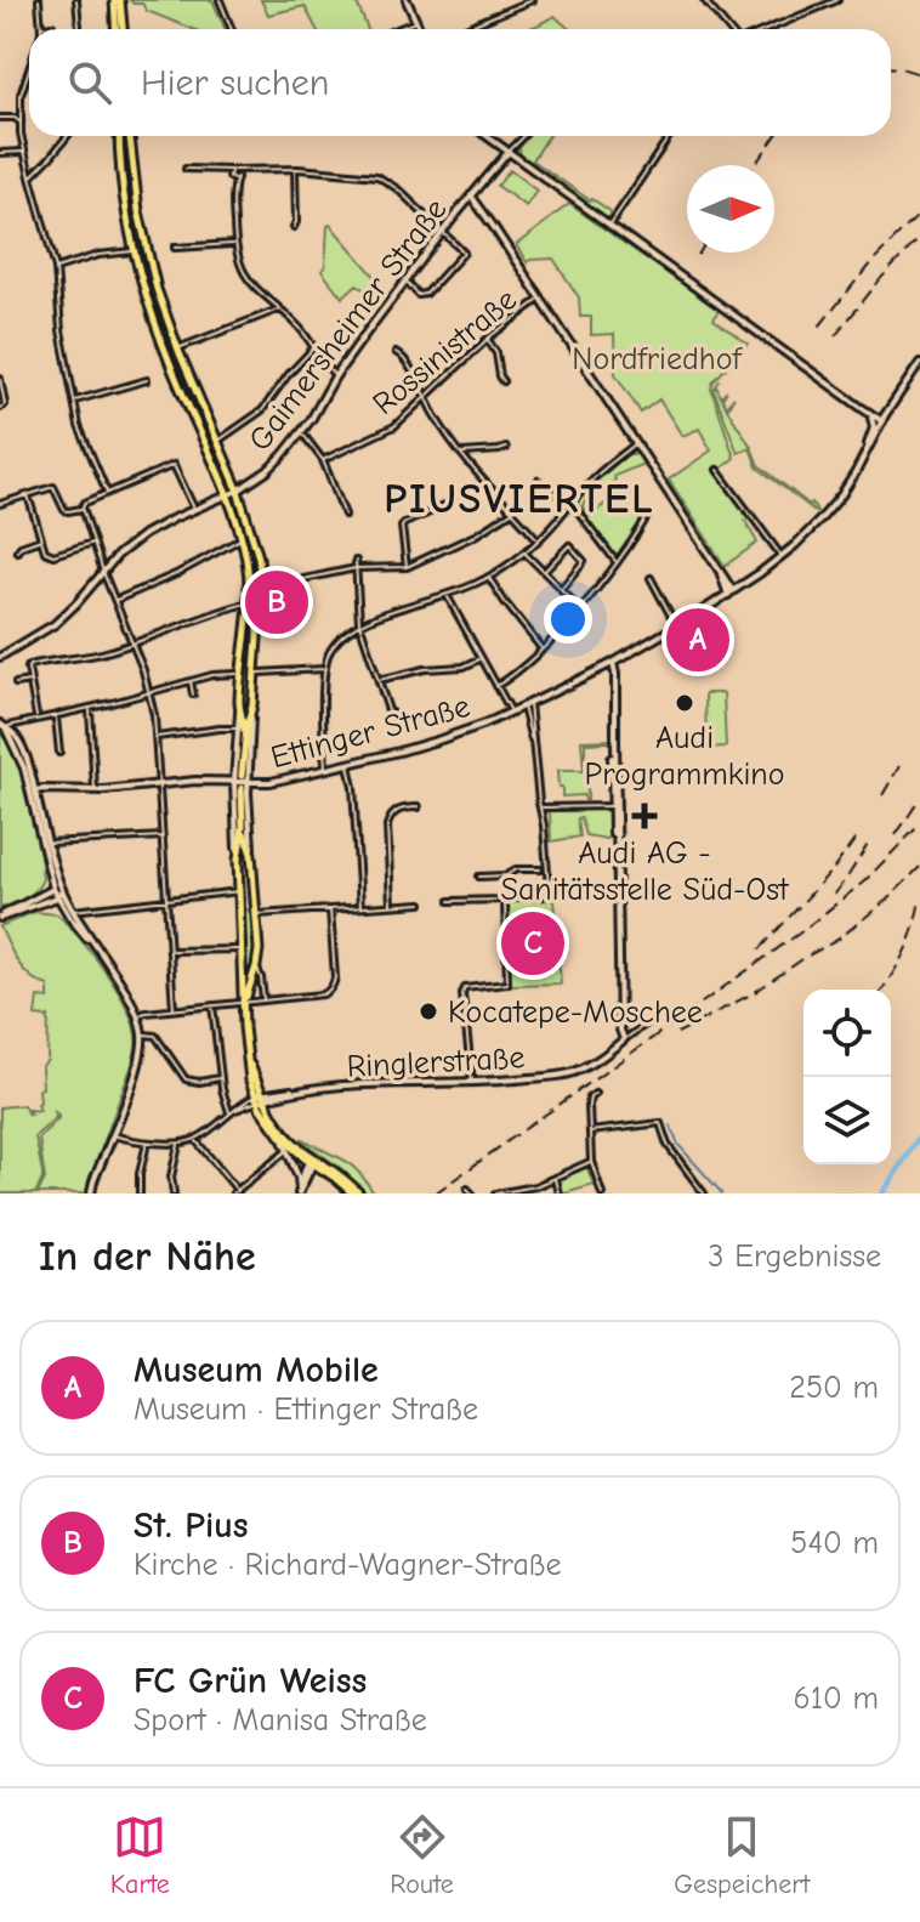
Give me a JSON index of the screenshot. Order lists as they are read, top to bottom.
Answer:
{
  "streets": {
    "street": [
      "Gaimersheimer Straße",
      "Rossinistraße",
      "Ettinger Straße",
      "Ringlerstraße"
    ]
  },
  "districts": ["PIUSVIERTEL"],
  "parks": ["Nordfriedhof"],
  "places": {
    "other": ["Audi Programmkino", "Kocatepe-Moschee"],
    "health": ["Audi AG - Sanitätsstelle Süd-Ost"]
  },
  "north": "right",
  "page": {
    "search": "Hier suchen",
    "pins": ["B", "A", "C"],
    "heading": ["In der Nähe", "3 Ergebnisse"],
    "list": [
      {
        "mark": "A",
        "name": "Museum Mobile",
        "note": "Museum · Ettinger Straße",
        "value": "250 m"
      },
      {
        "mark": "B",
        "name": "St. Pius",
        "note": "Kirche · Richard-Wagner-Straße",
        "value": "540 m"
      },
      {
        "mark": "C",
        "name": "FC Grün Weiss",
        "note": "Sport · Manisa Straße",
        "value": "610 m"
      }
    ],
    "nav": ["Karte", "Route", "Gespeichert"]
  }
}
